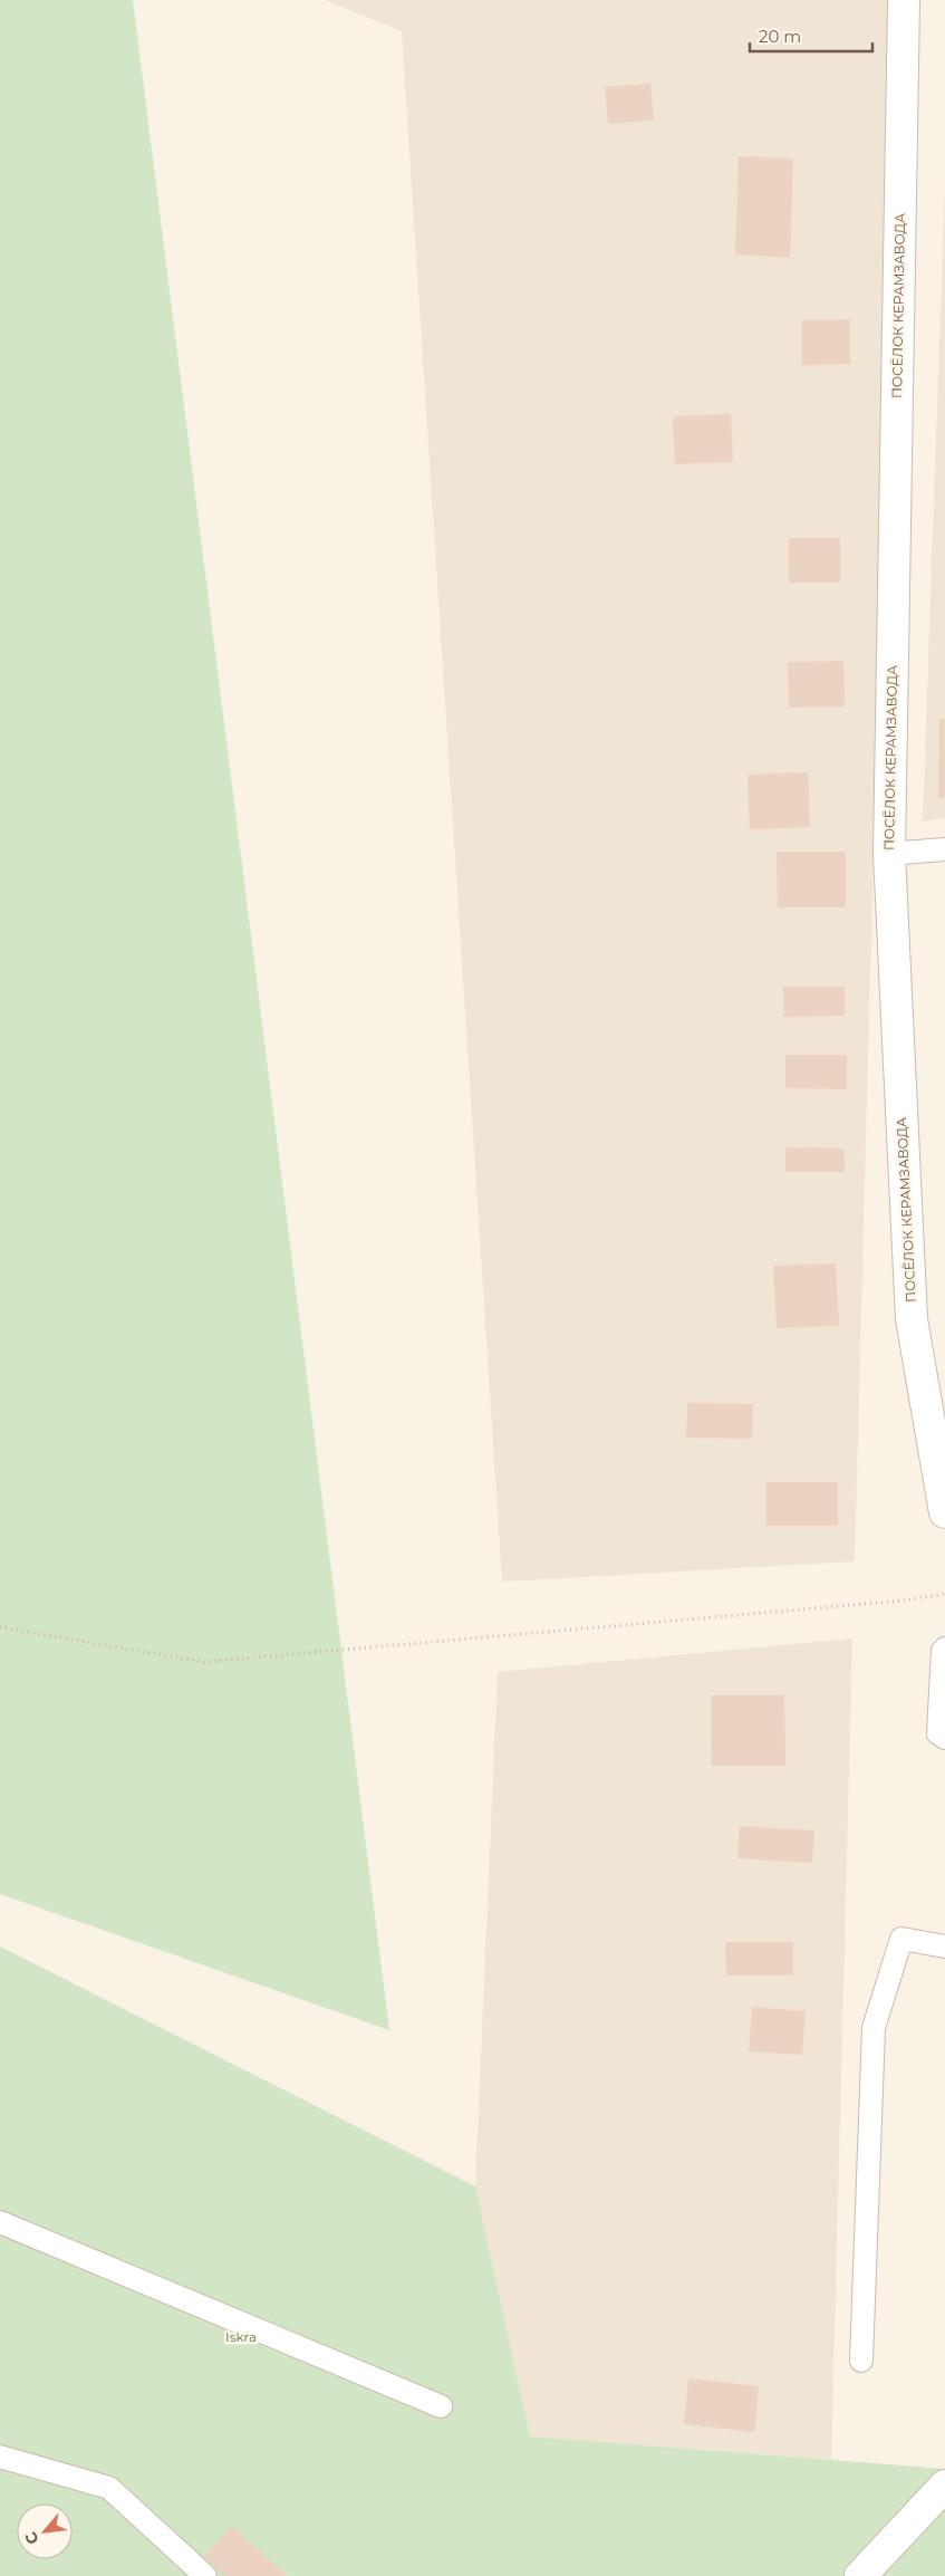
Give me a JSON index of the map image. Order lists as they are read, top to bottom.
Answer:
{
  "streets": {
    "street": ["ПОСЁЛОК КЕРАМЗАВОДА"]
  },
  "parks": ["Iskra"],
  "scale_bar": "20 m",
  "north": "bottom left"
}
